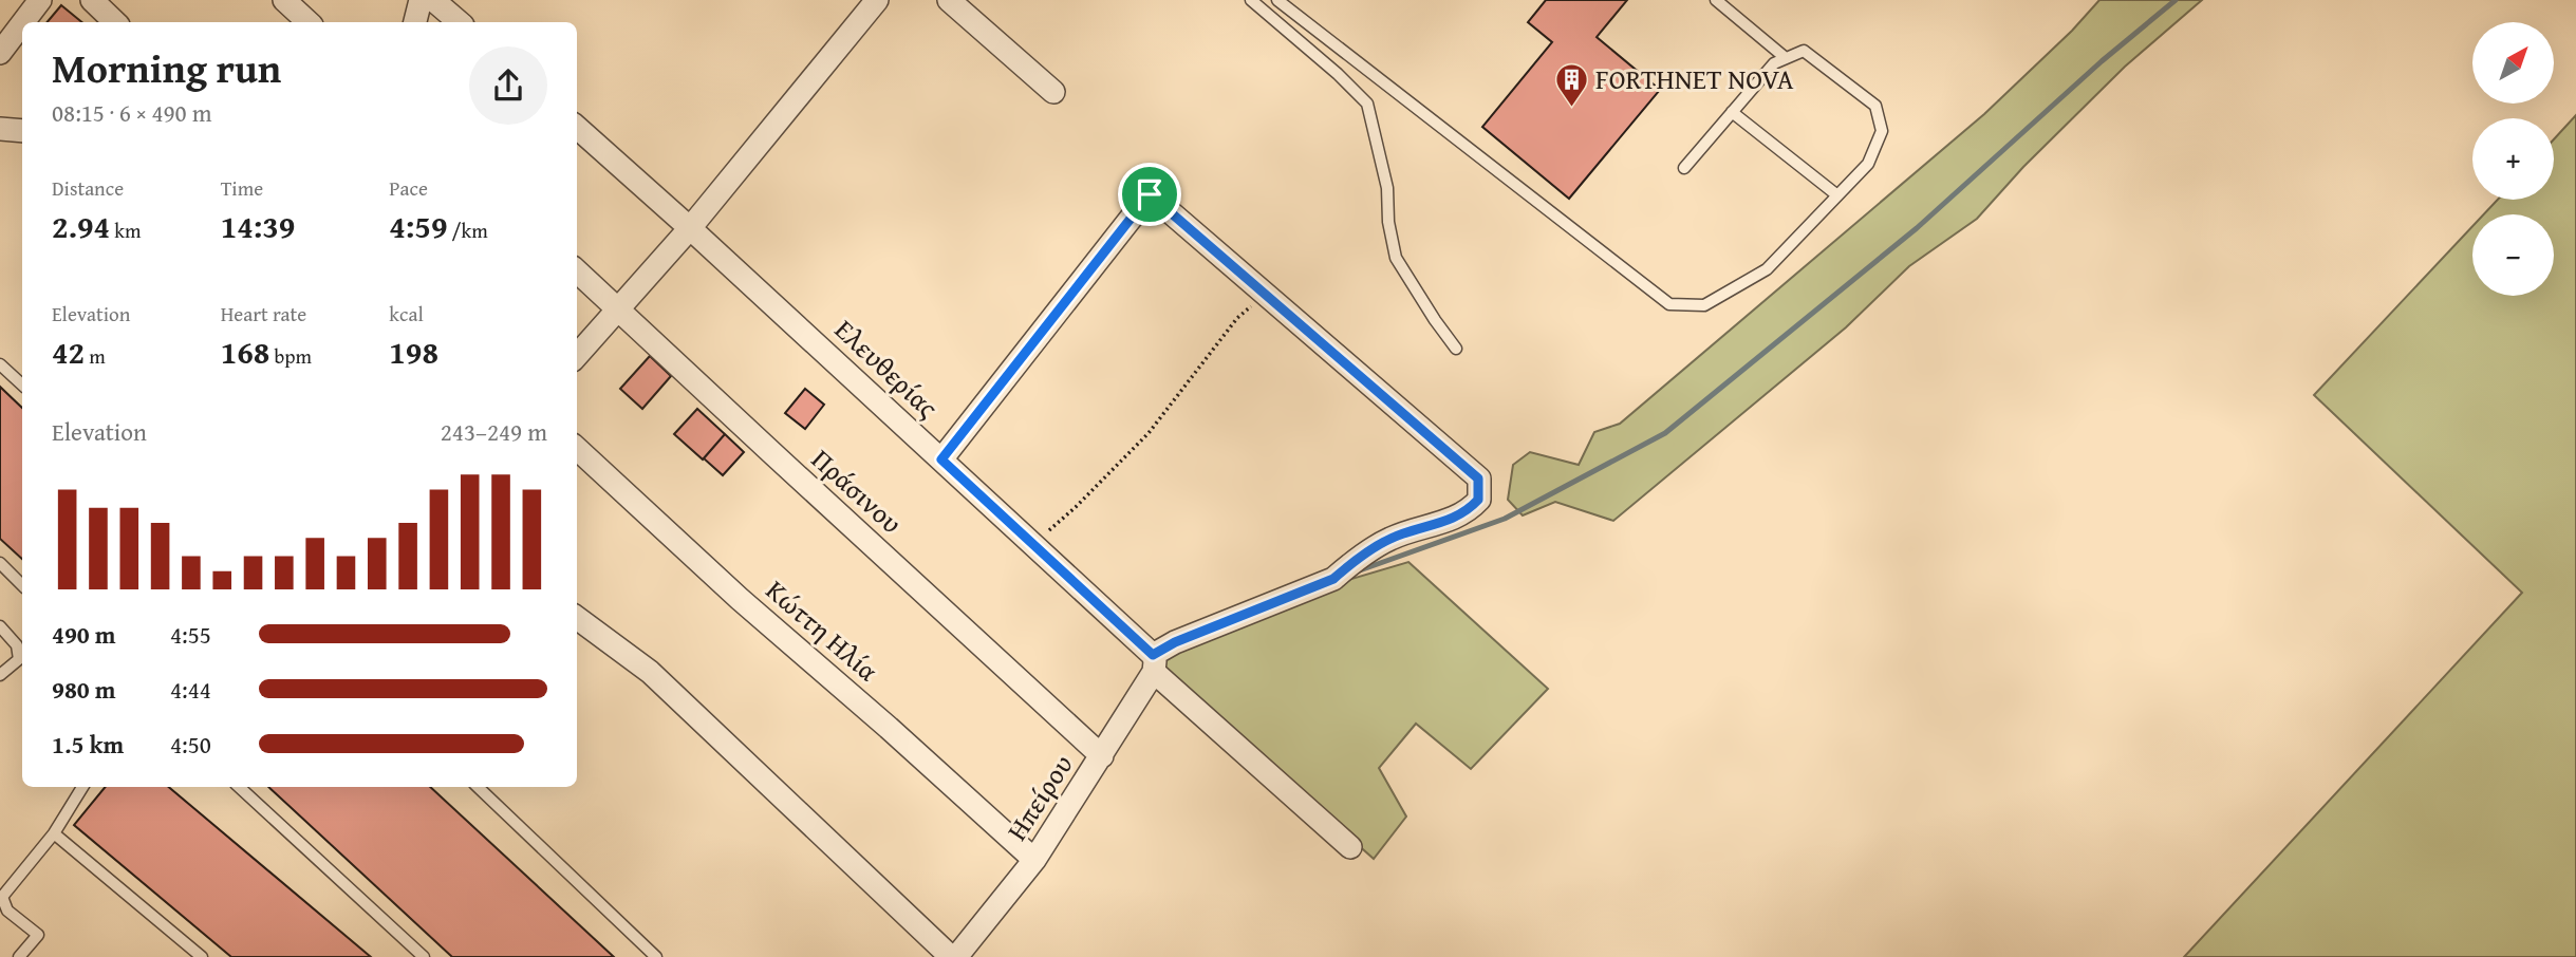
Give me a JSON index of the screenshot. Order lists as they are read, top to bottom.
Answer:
{
  "streets": {
    "street": [
      "Ελευθερίας",
      "Πράσινου",
      "Κώττη Ηλία",
      "Ηπείρου"
    ]
  },
  "crossings": [
    ["Ελευθερίας", "Ηπείρου"],
    ["Πράσινου", "Ηπείρου"],
    ["Κώττη Ηλία", "Ηπείρου"]
  ],
  "places": {
    "building": ["FORTHNET NOVA"]
  },
  "north": "top right",
  "page": {
    "map_buttons": ["+", "−"],
    "heading": ["Morning run", "08:15 · 6 × 490 m"],
    "stats": [
      ["Distance", "2.94 km"],
      ["Time", "14:39"],
      ["Pace", "4:59 /km"],
      ["Elevation", "42 m"],
      ["Heart rate", "168 bpm"],
      ["kcal", "198"]
    ],
    "chart": ["Elevation", "243–249 m"],
    "list": [
      {
        "name": "490 m",
        "note": "4:55"
      },
      {
        "name": "980 m",
        "note": "4:44"
      },
      {
        "name": "1.5 km",
        "note": "4:50"
      }
    ]
  }
}
